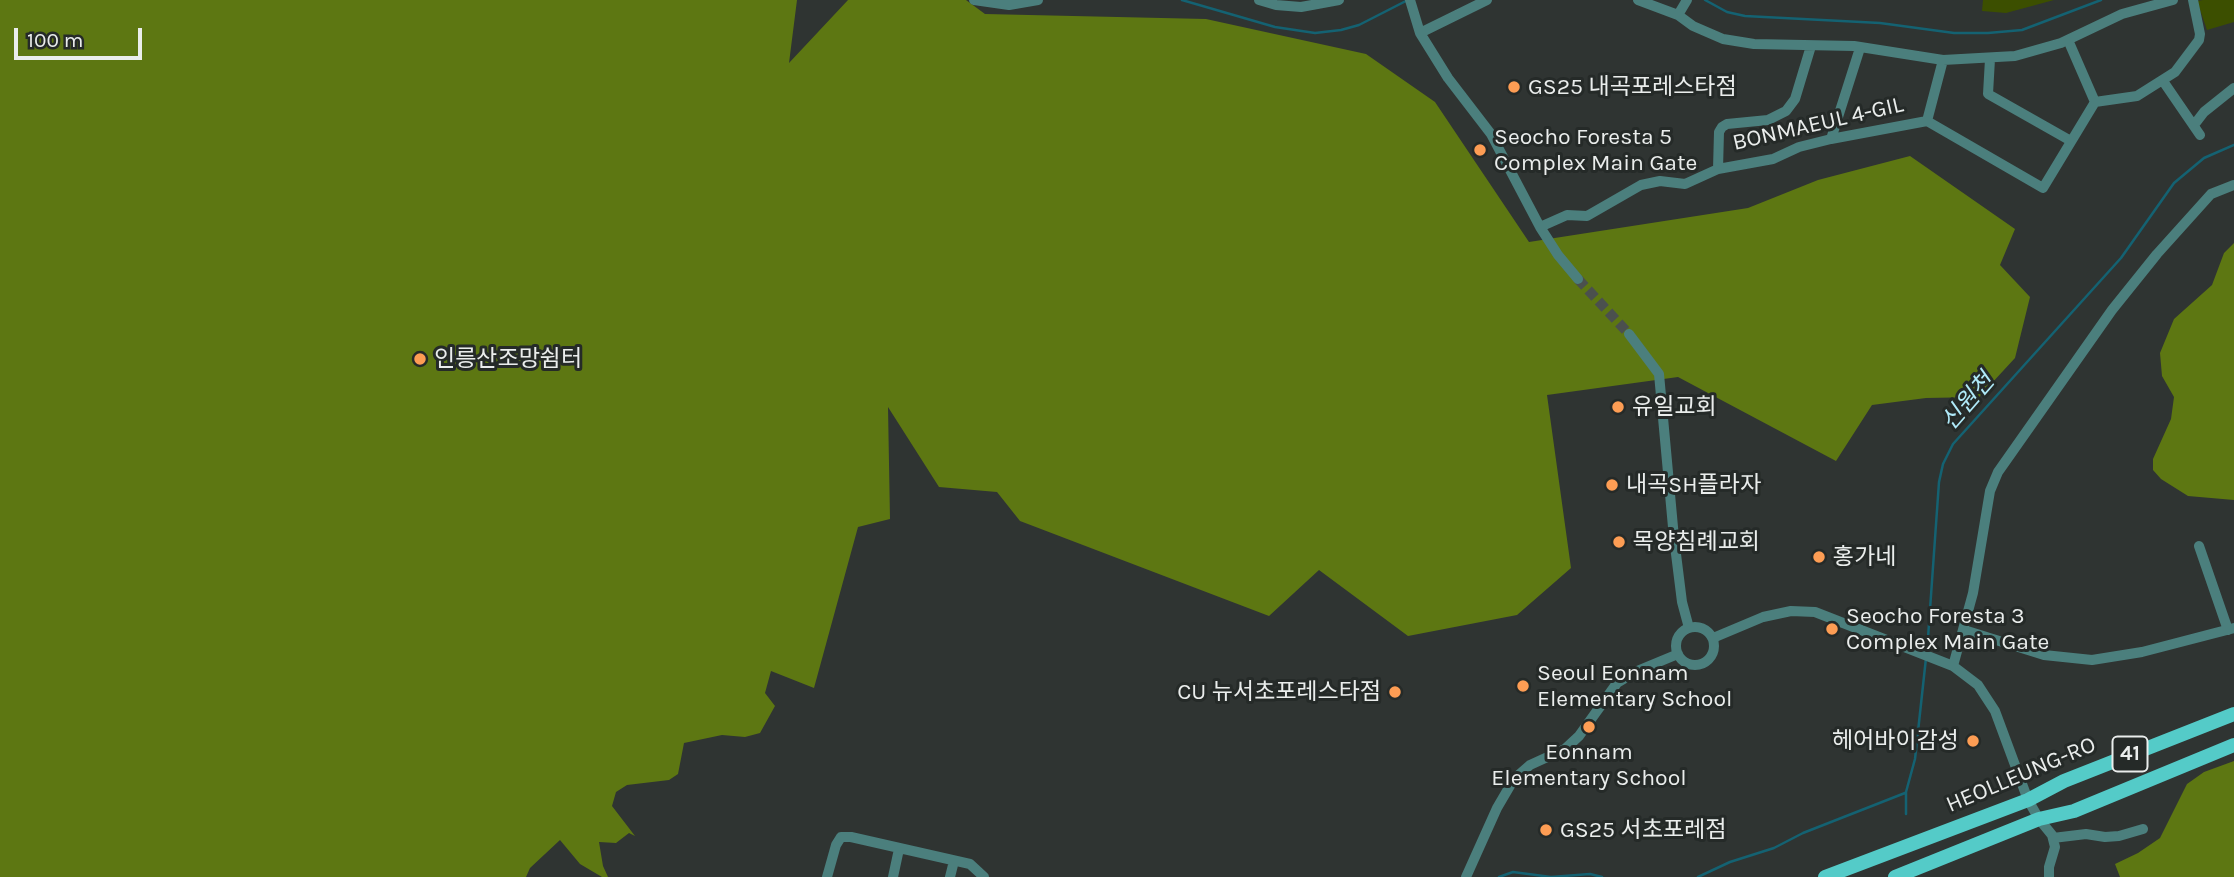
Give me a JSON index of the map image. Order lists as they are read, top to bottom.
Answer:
{
  "streets": {
    "main road": ["41", "HEOLLEUNG-RO"],
    "street": ["BONMAEUL 4-GIL"]
  },
  "water": ["신원천"],
  "places": [
    "GS25 내곡포레스타점",
    "Seocho Foresta 5 Complex Main Gate",
    "인릉산조망쉼터",
    "유일교회",
    "내곡SH플라자",
    "목양침례교회",
    "홍가네",
    "Seocho Foresta 3 Complex Main Gate",
    "Seoul Eonnam Elementary School",
    "CU 뉴서초포레스타점",
    "Eonnam Elementary School",
    "헤어바이감성",
    "GS25 서초포레점"
  ],
  "scale_bar": "100 m"
}
